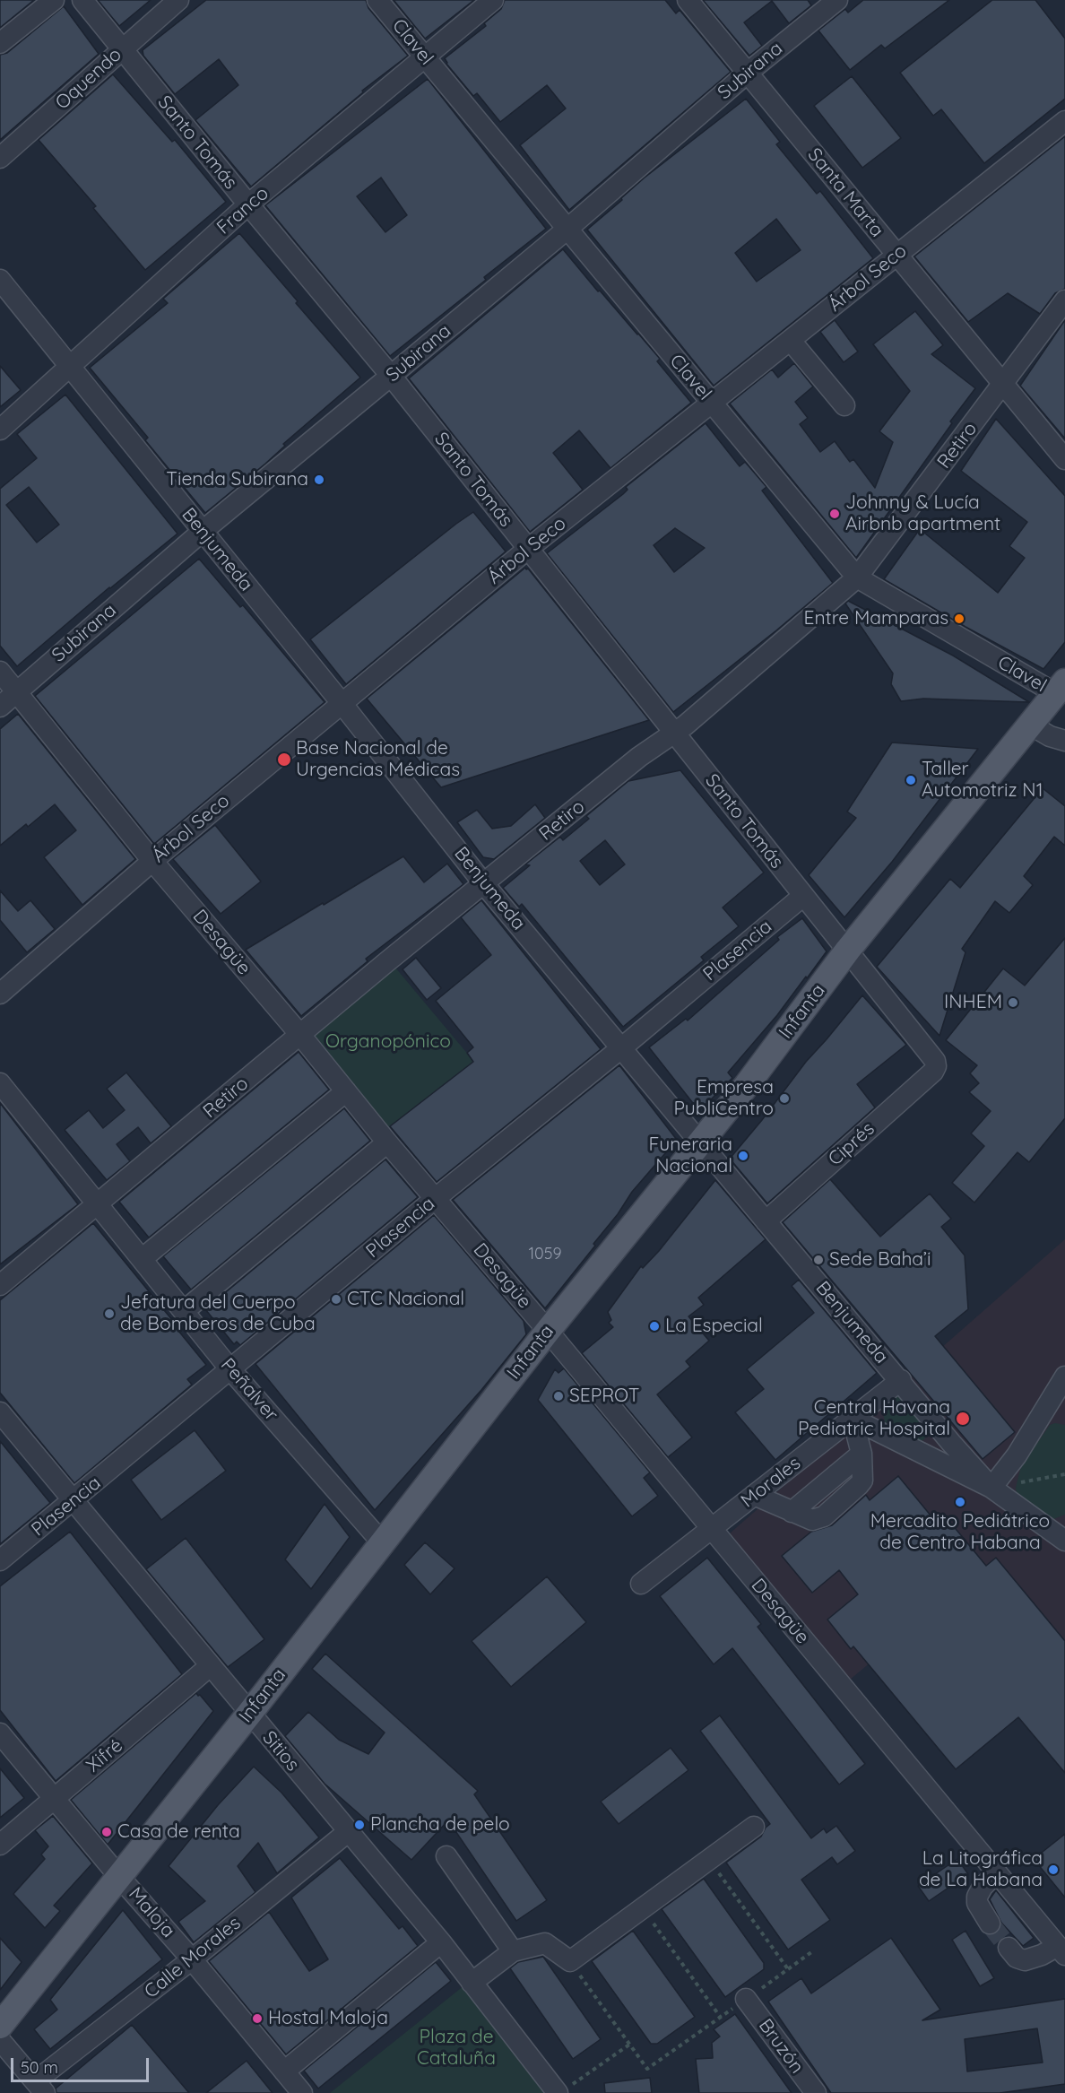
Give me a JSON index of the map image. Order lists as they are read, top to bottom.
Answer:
{
  "streets": {
    "main road": ["Infanta"],
    "street": [
      "Clavel",
      "Subirana",
      "Oquendo",
      "Santo Tomás",
      "Santa Marta",
      "Franco",
      "Árbol Seco",
      "Retiro",
      "Benjumeda",
      "Desagüe",
      "Plasencia",
      "Ciprés",
      "Peñalver",
      "Morales",
      "Sitios",
      "Xifré",
      "Maloja",
      "Calle Morales",
      "Bruzón"
    ]
  },
  "crossings": [
    ["Clavel", "Subirana"],
    ["Clavel", "Franco"],
    ["Clavel", "Árbol Seco"],
    ["Clavel", "Retiro"],
    ["Clavel", "Infanta"],
    ["Subirana", "Santo Tomás"],
    ["Subirana", "Santa Marta"],
    ["Subirana", "Benjumeda"],
    ["Subirana", "Desagüe"],
    ["Oquendo", "Santo Tomás"],
    ["Santo Tomás", "Franco"],
    ["Santo Tomás", "Árbol Seco"],
    ["Santo Tomás", "Retiro"],
    ["Santo Tomás", "Plasencia"],
    ["Santo Tomás", "Infanta"],
    ["Santo Tomás", "Ciprés"],
    ["Santa Marta", "Árbol Seco"],
    ["Santa Marta", "Retiro"],
    ["Franco", "Benjumeda"],
    ["Árbol Seco", "Benjumeda"],
    ["Árbol Seco", "Desagüe"],
    ["Retiro", "Benjumeda"],
    ["Retiro", "Desagüe"],
    ["Retiro", "Peñalver"],
    ["Benjumeda", "Plasencia"],
    ["Benjumeda", "Infanta"],
    ["Benjumeda", "Ciprés"],
    ["Benjumeda", "Morales"],
    ["Desagüe", "Plasencia"],
    ["Desagüe", "Infanta"],
    ["Desagüe", "Morales"],
    ["Plasencia", "Peñalver"],
    ["Plasencia", "Sitios"],
    ["Infanta", "Peñalver"],
    ["Infanta", "Sitios"],
    ["Infanta", "Maloja"],
    ["Sitios", "Xifré"],
    ["Sitios", "Calle Morales"],
    ["Xifré", "Maloja"],
    ["Maloja", "Calle Morales"]
  ],
  "parks": ["Organopónico", "Plaza de Cataluña"],
  "places": [
    "Tienda Subirana",
    "Johnny & Lucía Airbnb apartment",
    "Entre Mamparas",
    "Base Nacional de Urgencias Médicas",
    "Taller Automotriz N1",
    "INHEM",
    "Empresa PubliCentro",
    "Funeraria Nacional",
    "Sede Baha’i",
    "CTC Nacional",
    "Jefatura del Cuerpo de Bomberos de Cuba",
    "La Especial",
    "SEPROT",
    "Central Havana Pediatric Hospital",
    "Mercadito Pediátrico de Centro Habana",
    "Plancha de pelo",
    "Casa de renta",
    "La Litográfica de La Habana",
    "Hostal Maloja"
  ],
  "house_numbers": ["1059"],
  "scale_bar": "50 m"
}
